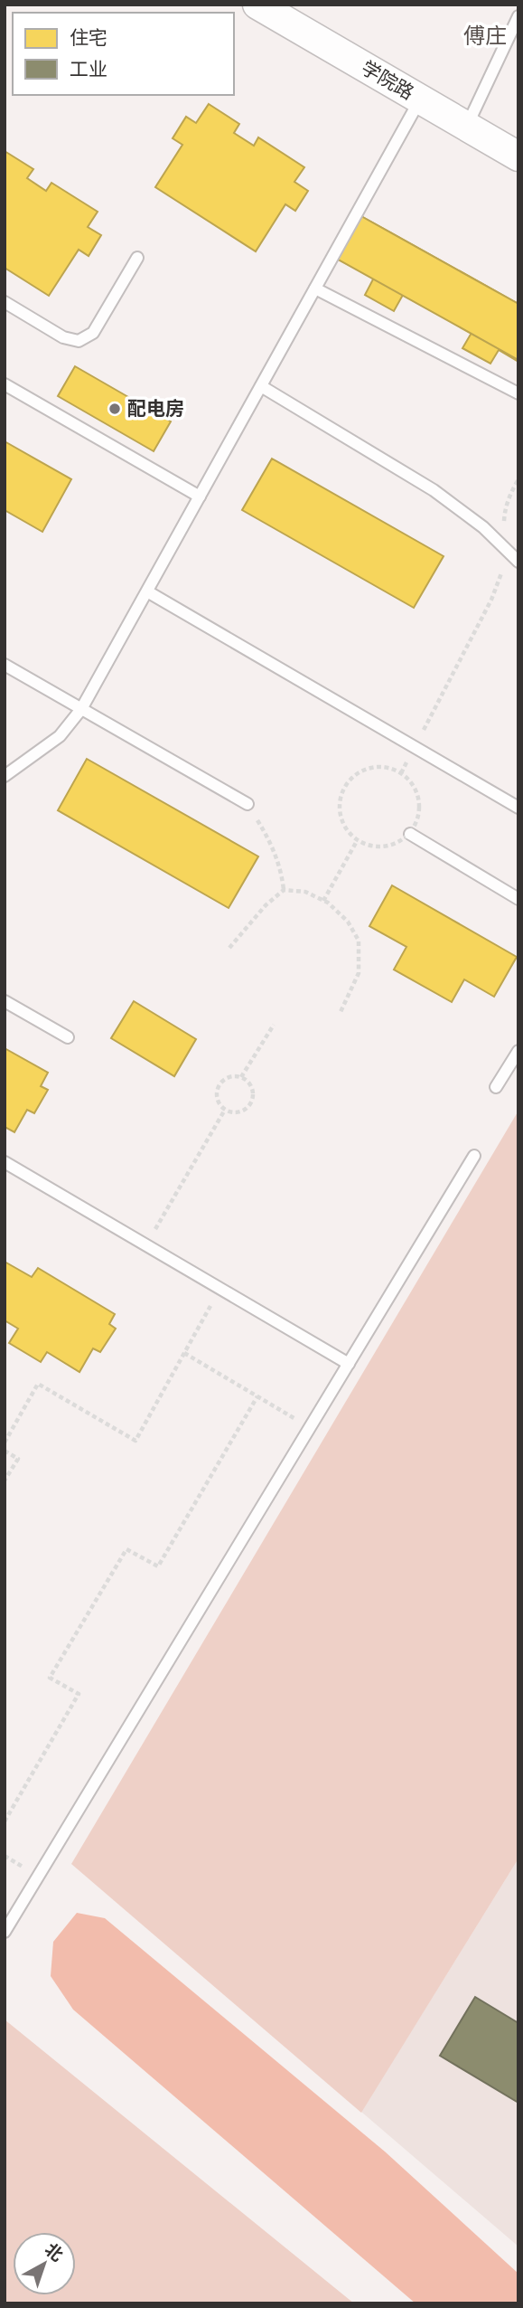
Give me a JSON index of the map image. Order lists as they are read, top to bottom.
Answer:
{
  "streets": {
    "street": ["学院路"]
  },
  "districts": ["傅庄"],
  "places": ["配电房"],
  "legend": ["住宅", "工业"],
  "north": "top right"
}
